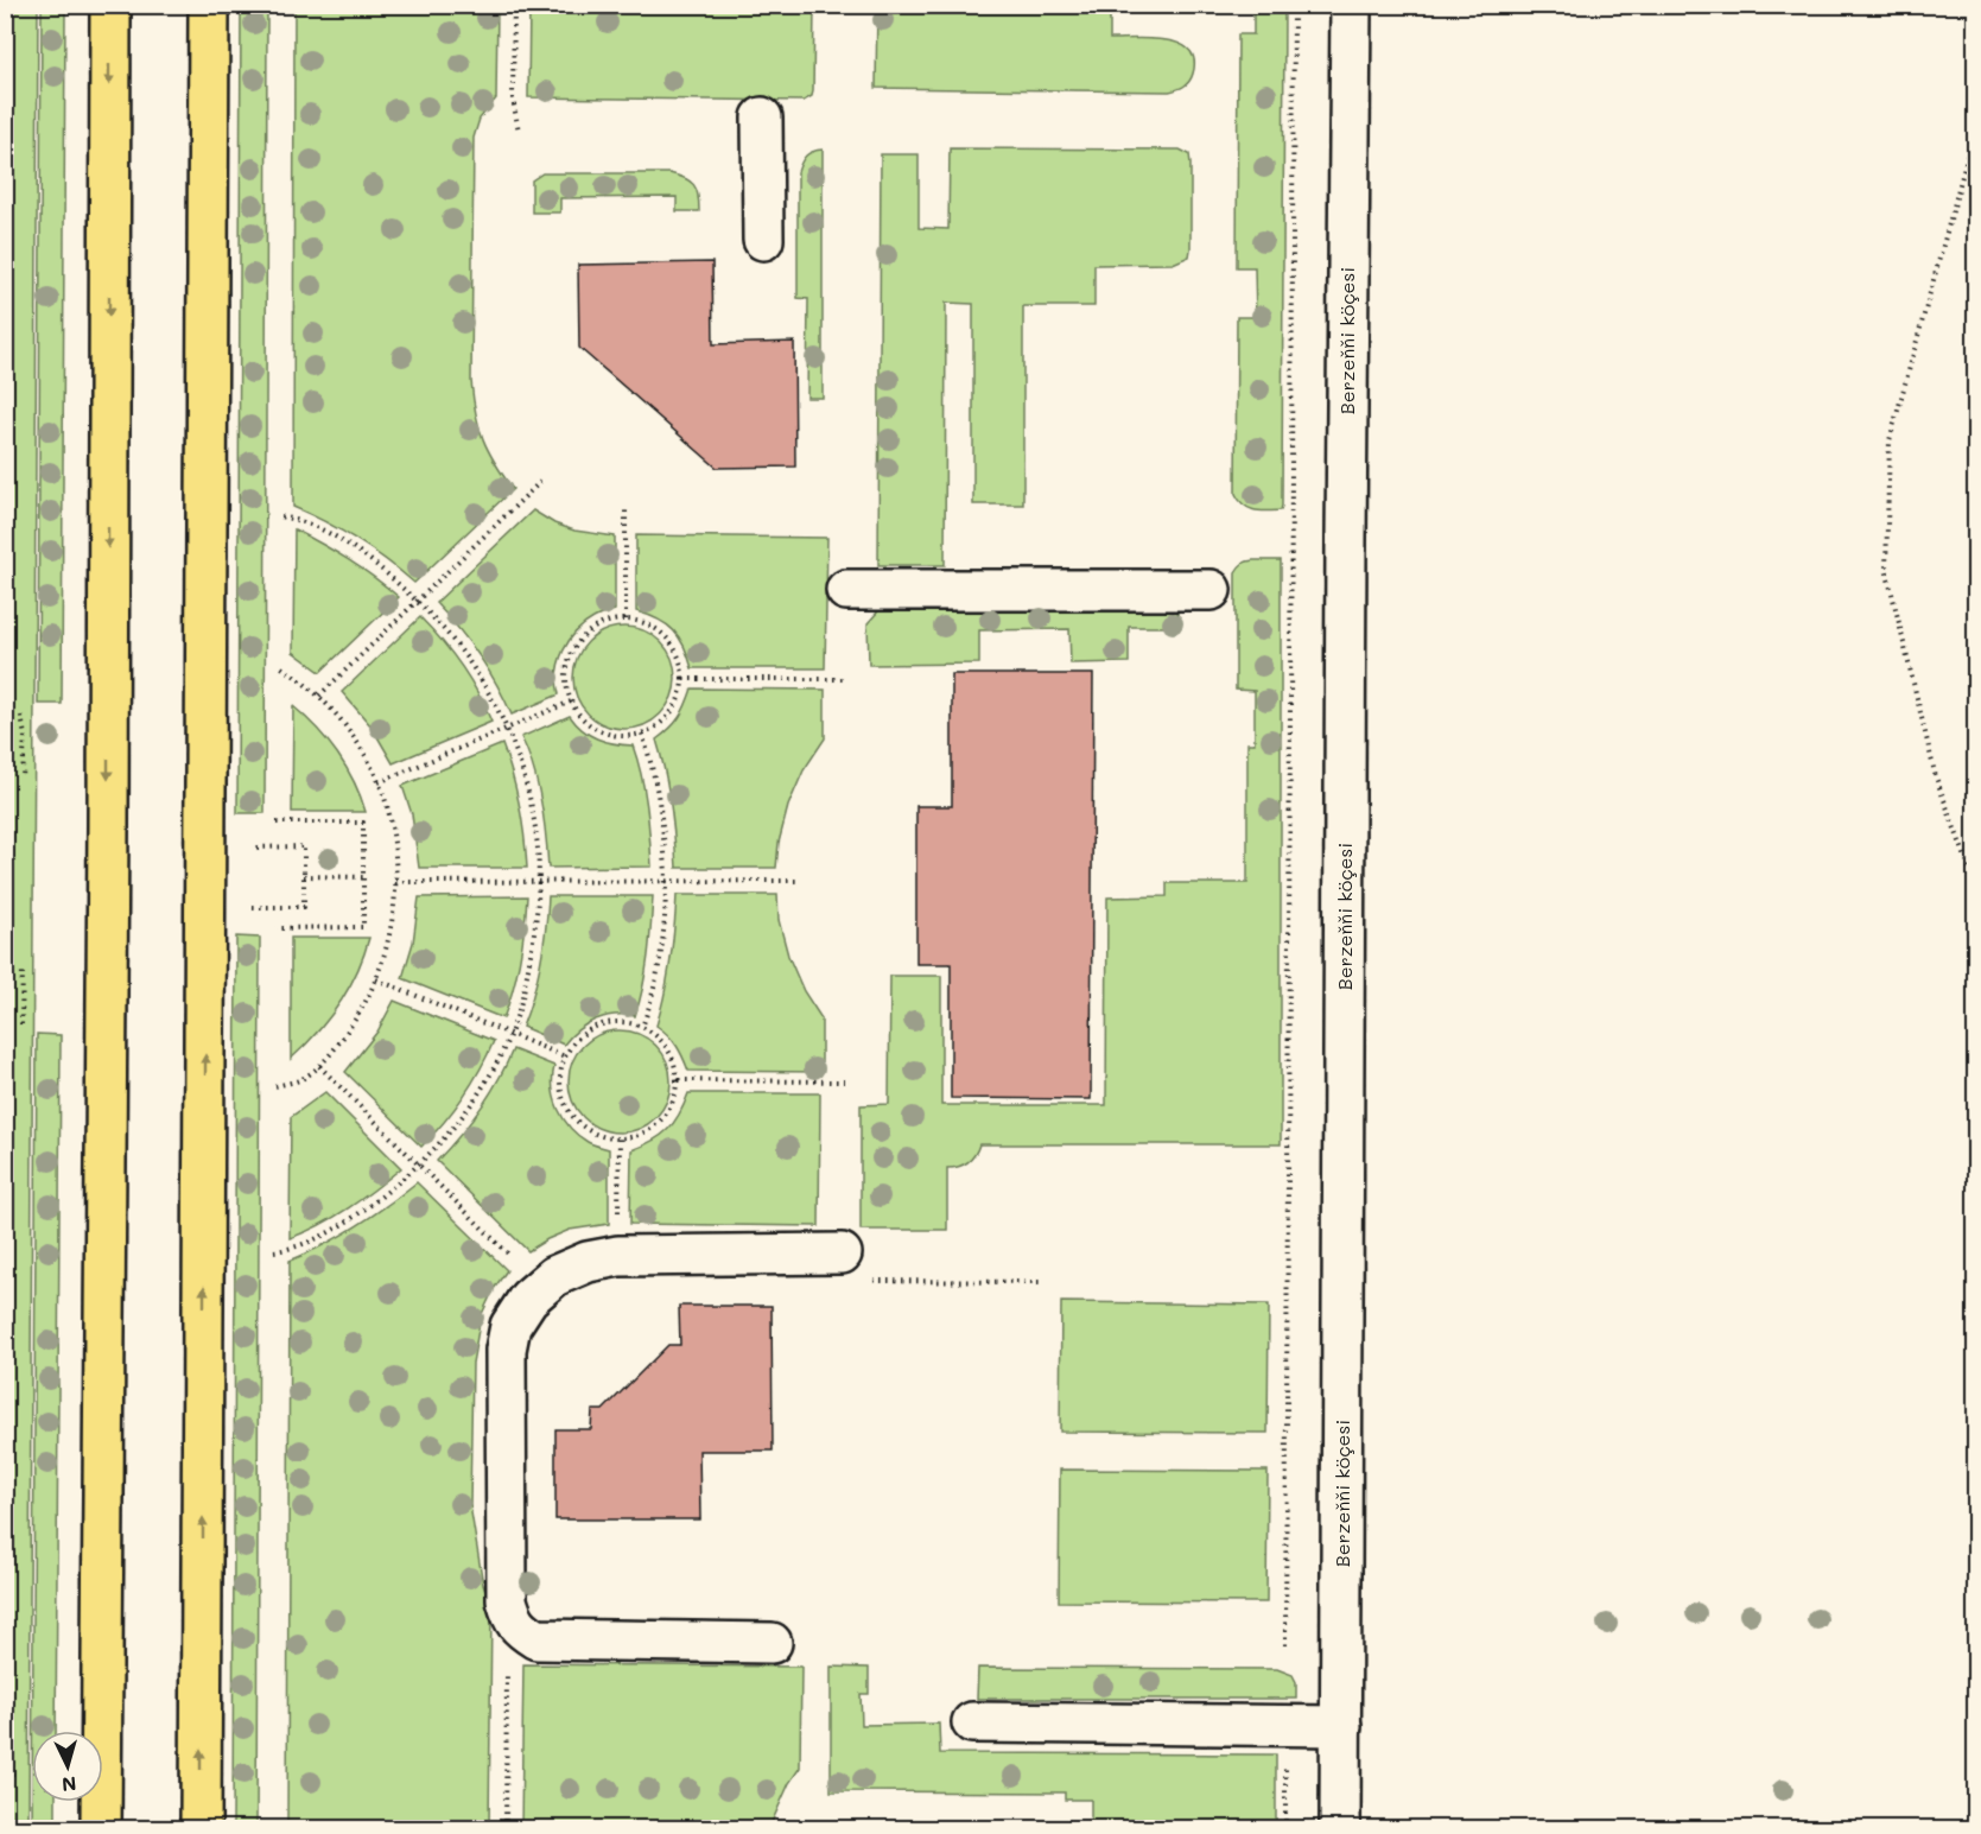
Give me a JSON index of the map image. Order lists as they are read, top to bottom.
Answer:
{
  "streets": {
    "street": ["Berzeňňi köçesi"]
  },
  "north": "bottom"
}
